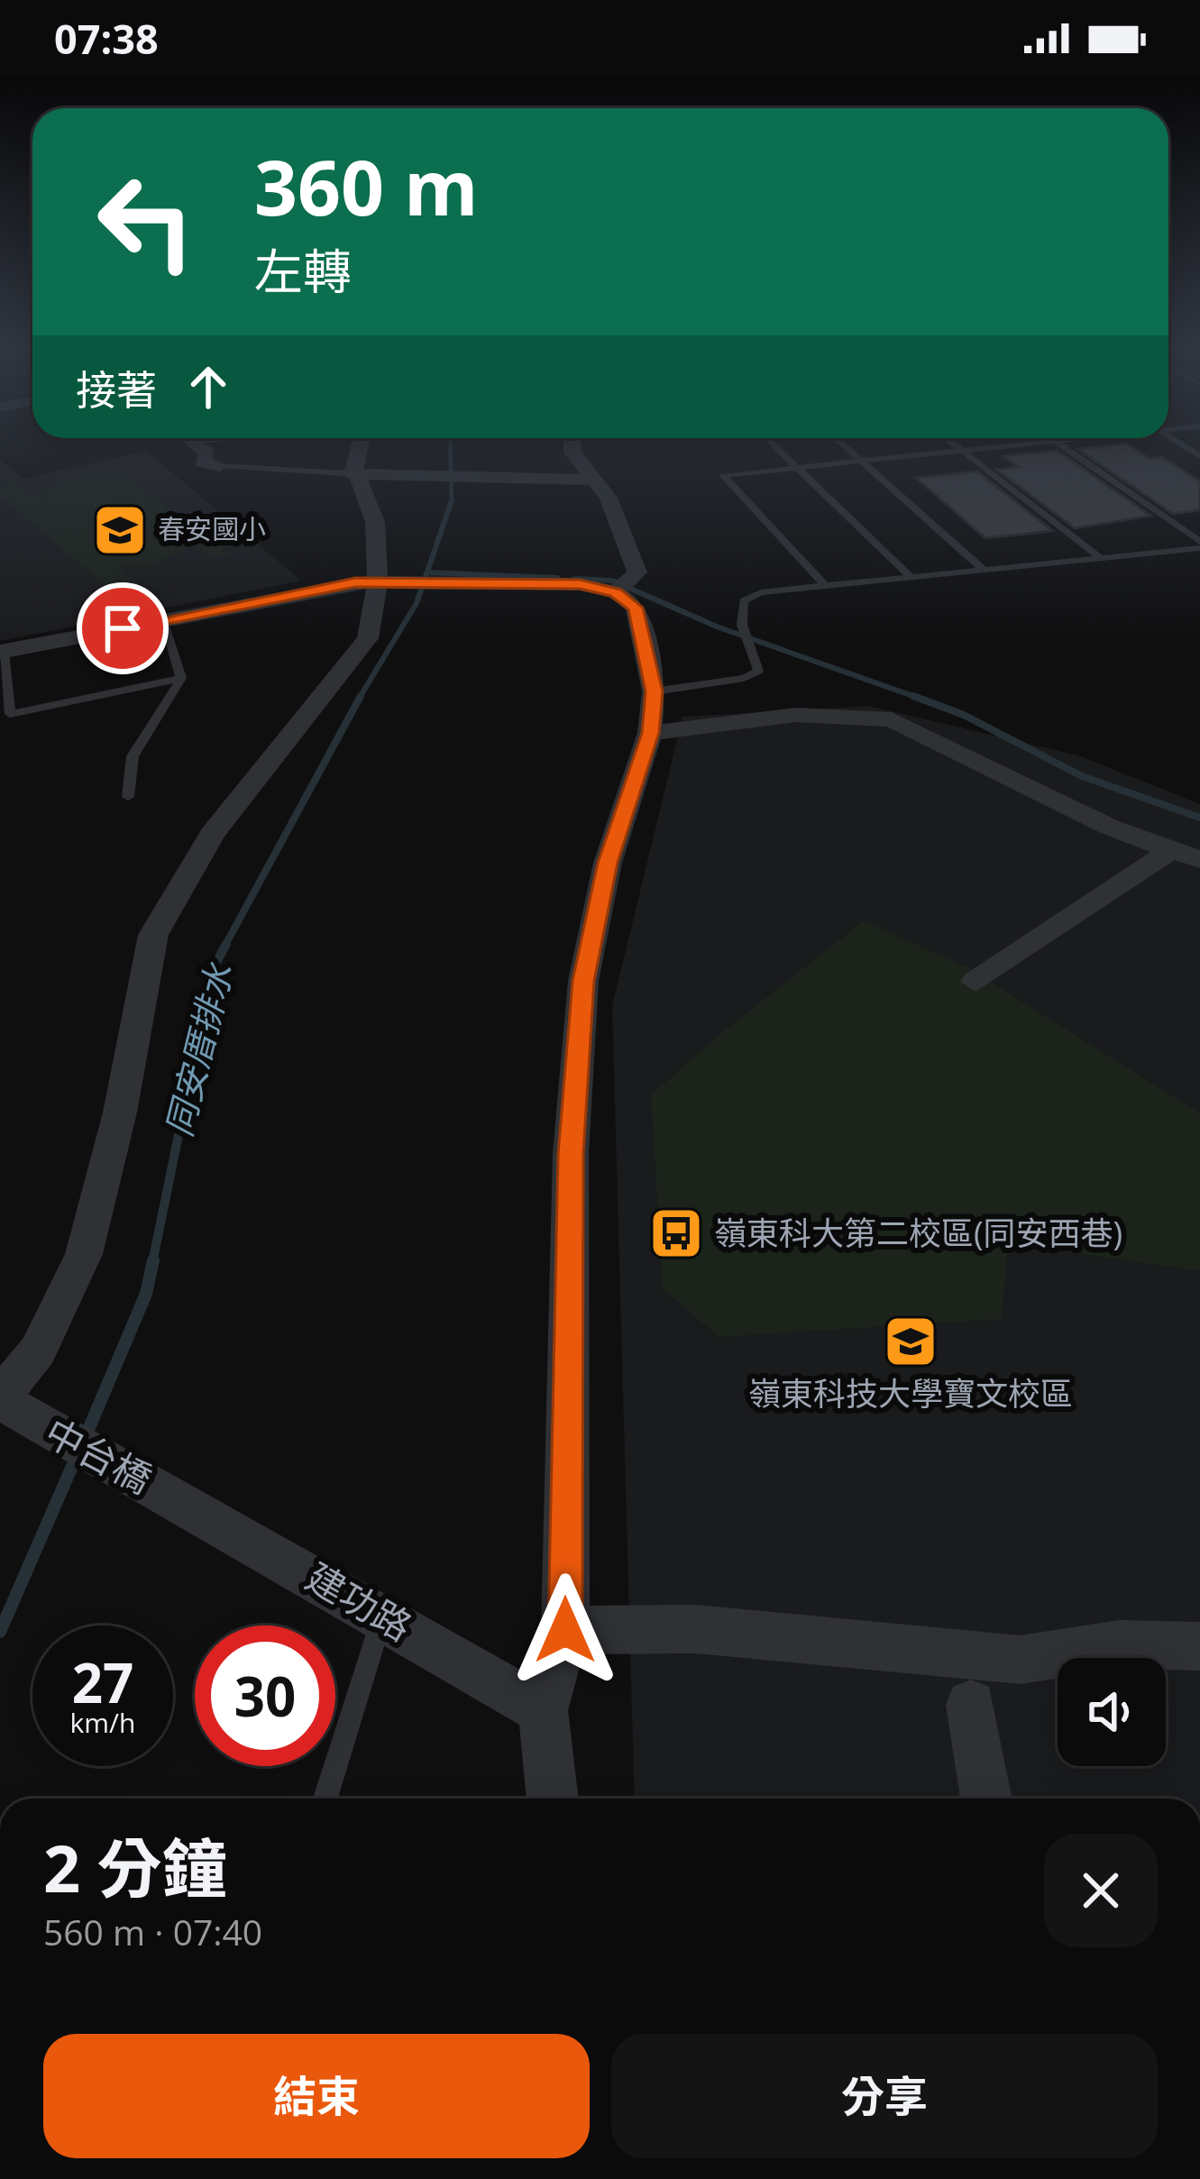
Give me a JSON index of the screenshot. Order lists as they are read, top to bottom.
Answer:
{
  "streets": {
    "street": ["中台橋", "建功路"]
  },
  "crossings": [
    ["中台橋", "建功路"]
  ],
  "water": ["同安厝排水"],
  "places": {
    "school or university": ["春安國小", "嶺東科技大學寶文校區"],
    "bus stop": ["嶺東科大第二校區(同安西巷)"]
  },
  "page": {
    "status": "07:38",
    "turn": ["360 m", "左轉"],
    "then": "接著",
    "speed": "27 km/h",
    "limit": "30",
    "heading": ["2 分鐘", "560 m · 07:40"],
    "buttons": ["結束", "分享"]
  }
}
